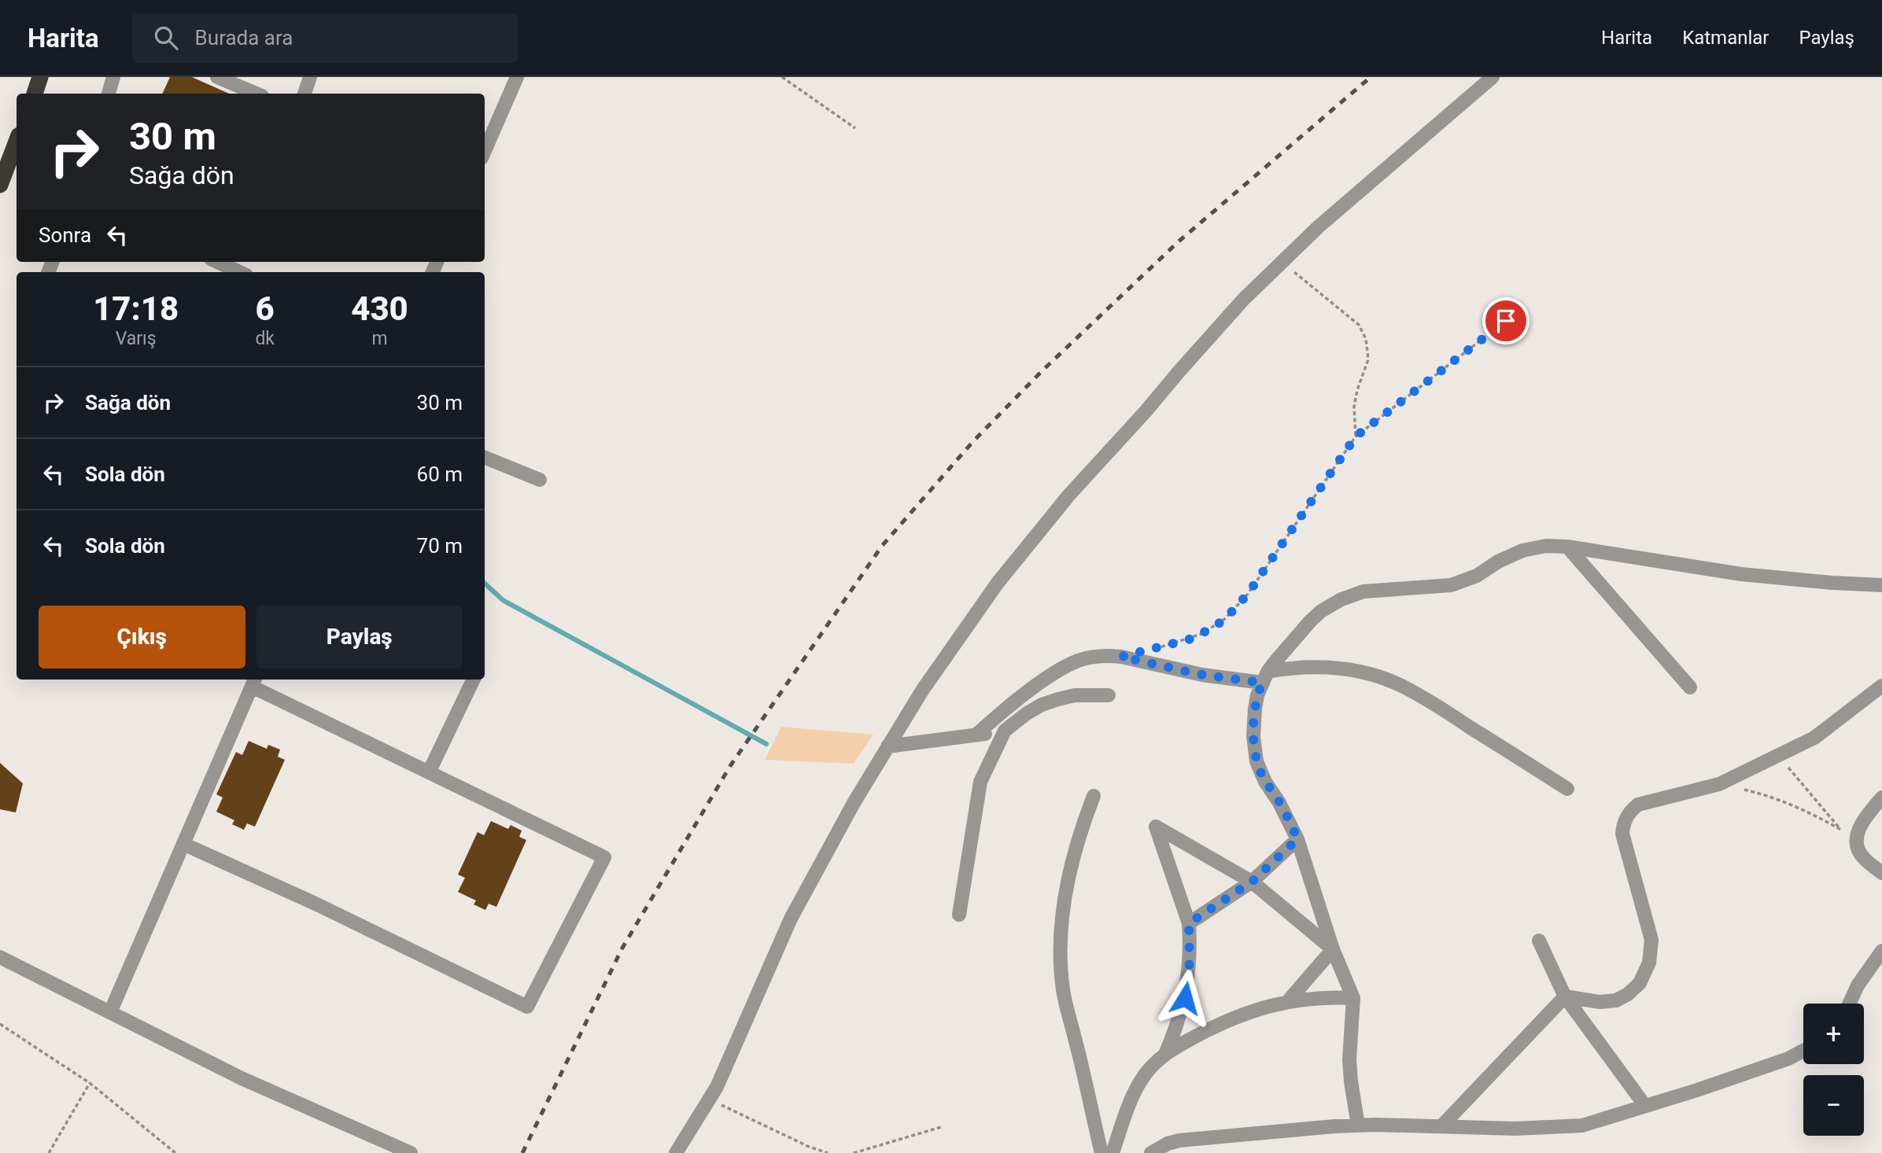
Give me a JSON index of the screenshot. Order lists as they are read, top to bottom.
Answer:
{
  "page": {
    "header": "Harita",
    "search": "Burada ara",
    "nav": ["Harita", "Katmanlar", "Paylaş"],
    "turn": ["30 m", "Sağa dön"],
    "then": "Sonra",
    "eta": [
      "17:18",
      "Varış",
      "6",
      "dk",
      "430",
      "m"
    ],
    "list": [
      {
        "name": "Sağa dön",
        "value": "30 m"
      },
      {
        "name": "Sola dön",
        "value": "60 m"
      },
      {
        "name": "Sola dön",
        "value": "70 m"
      }
    ],
    "buttons": ["Çıkış", "Paylaş"],
    "map_buttons": ["+", "−"]
  }
}
